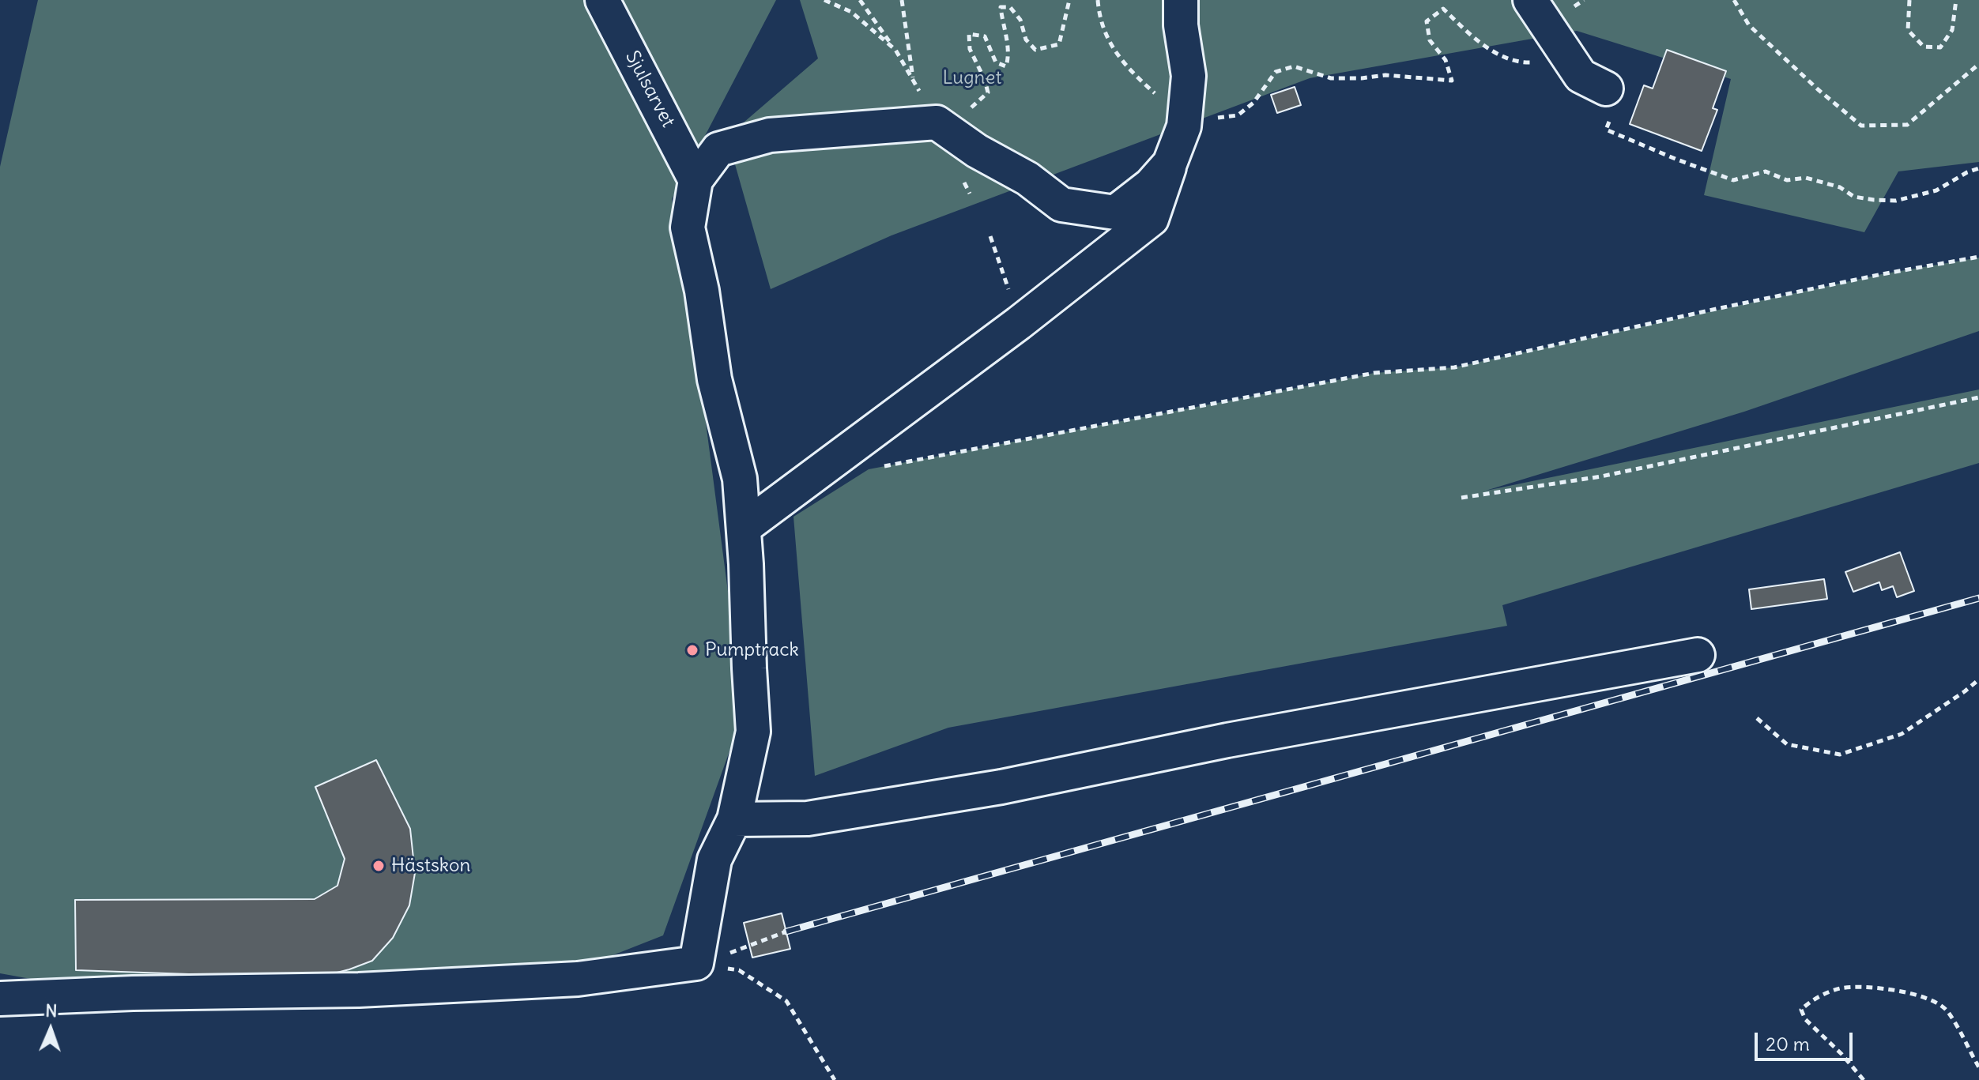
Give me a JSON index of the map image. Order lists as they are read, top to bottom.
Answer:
{
  "streets": {
    "lane": ["Sjulsarvet"]
  },
  "parks": ["Lugnet"],
  "places": ["Pumptrack", "Hästskon"],
  "scale_bar": "20 m",
  "north": "top"
}
